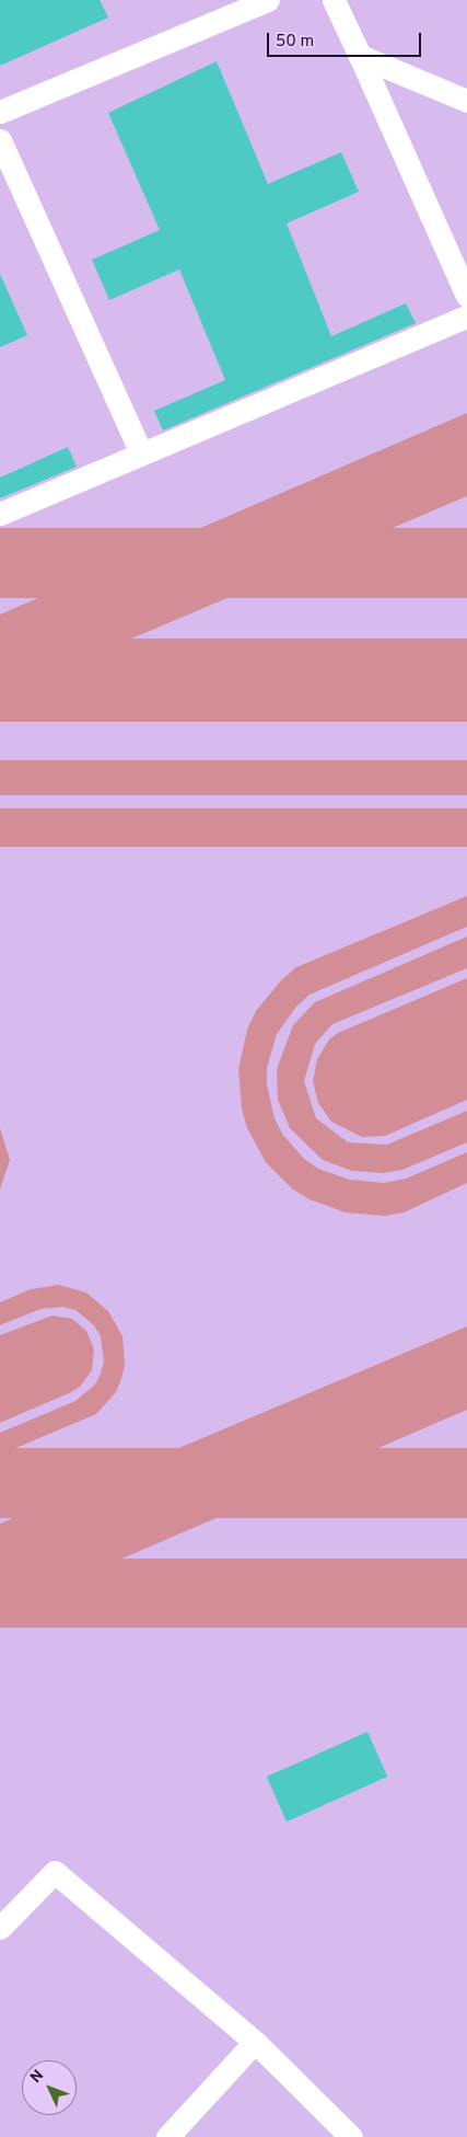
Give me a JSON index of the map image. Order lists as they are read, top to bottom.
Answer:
{
  "scale_bar": "50 m",
  "north": "top left"
}
